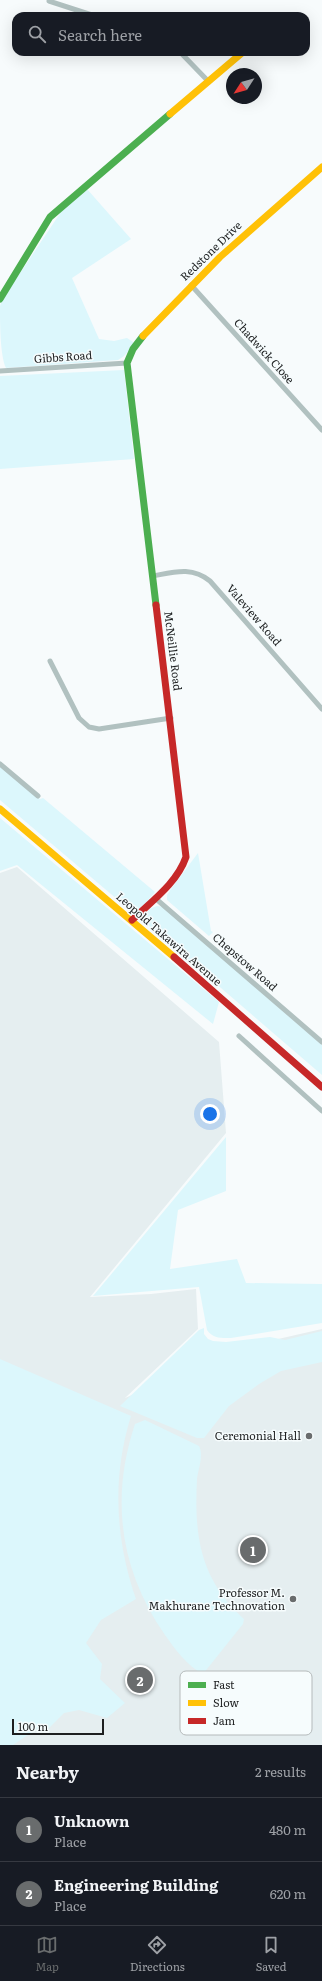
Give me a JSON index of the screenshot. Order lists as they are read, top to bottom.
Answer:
{
  "streets": {
    "main road": ["Redstone Drive", "McNeillie Road", "Leopold Takawira Avenue"],
    "street": [
      "Chadwick Close",
      "Gibbs Road",
      "Valeview Road",
      "Chepstow Road"
    ]
  },
  "crossings": [
    ["Redstone Drive", "Chadwick Close"],
    ["Redstone Drive", "Gibbs Road"],
    ["Redstone Drive", "McNeillie Road"],
    ["Gibbs Road", "McNeillie Road"],
    ["Valeview Road", "McNeillie Road"],
    ["McNeillie Road", "Leopold Takawira Avenue"],
    ["McNeillie Road", "Chepstow Road"]
  ],
  "places": ["Ceremonial Hall", "Professor M. Makhurane Technovation"],
  "legend": ["Fast", "Slow", "Jam"],
  "scale_bar": "100 m",
  "north": "bottom left",
  "page": {
    "search": "Search here",
    "pins": ["1", "2"],
    "scale": "100 m",
    "heading": ["Nearby", "2 results"],
    "list": [
      {
        "mark": "1",
        "name": "Unknown",
        "note": "Place",
        "value": "480 m"
      },
      {
        "mark": "2",
        "name": "Engineering Building",
        "note": "Place",
        "value": "620 m"
      }
    ],
    "nav": ["Map", "Directions", "Saved"]
  }
}
